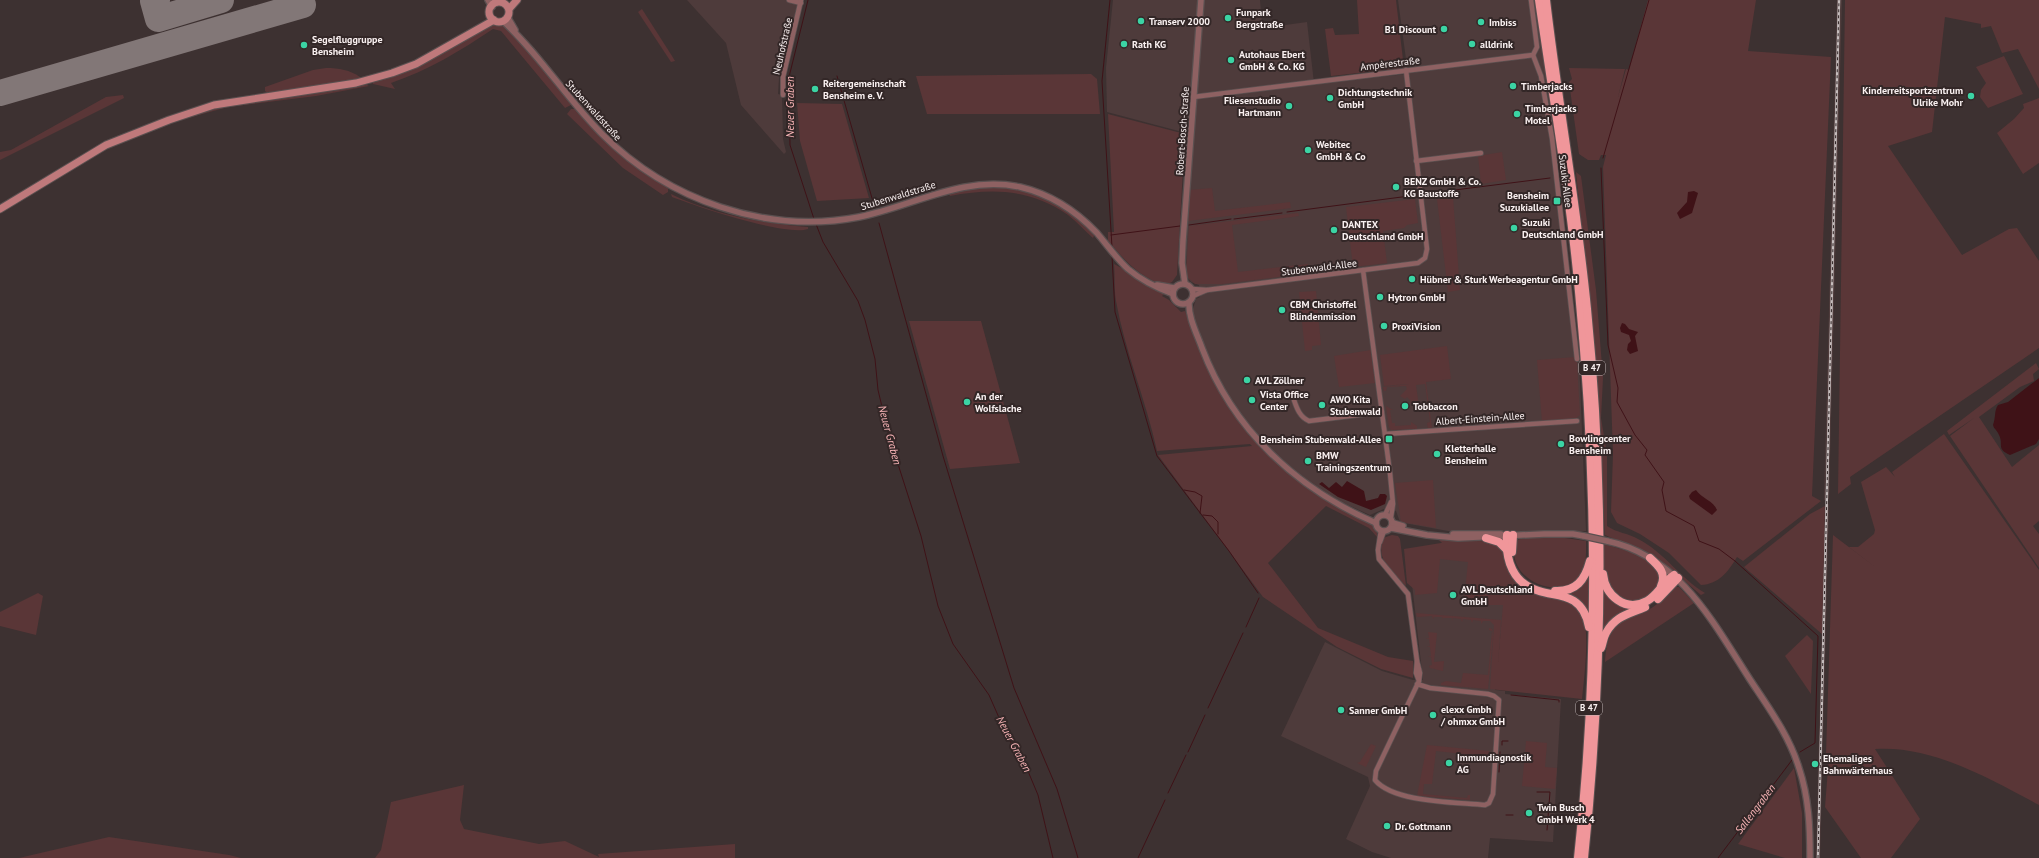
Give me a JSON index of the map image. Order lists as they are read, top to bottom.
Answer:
{
  "streets": {
    "highway": ["B 47"],
    "street": [
      "Neuhofstraße",
      "Ampèrestraße",
      "Stubenwaldstraße",
      "Robert-Bosch-Straße",
      "Suzuki-Allee",
      "Stubenwald-Allee",
      "Albert-Einstein-Allee"
    ]
  },
  "crossings": [
    ["Ampèrestraße", "Robert-Bosch-Straße"],
    ["Ampèrestraße", "Suzuki-Allee"],
    ["Stubenwaldstraße", "Robert-Bosch-Straße"],
    ["Stubenwaldstraße", "Stubenwald-Allee"],
    ["Robert-Bosch-Straße", "Stubenwald-Allee"],
    ["Stubenwald-Allee", "Albert-Einstein-Allee"]
  ],
  "water": ["Neuer Graben", "Sallengraben"],
  "places": {
    "other": [
      "Funpark Bergstraße",
      "Transerv 2000",
      "Imbiss",
      "B1 Discount",
      "Rath KG",
      "alldrink",
      "Segelfluggruppe Bensheim",
      "Autohaus Ebert GmbH & Co. KG",
      "Timberjacks",
      "Reitergemeinschaft Bensheim e. V.",
      "Kinderreitsportzentrum Ulrike Mohr",
      "Dichtungstechnik GmbH",
      "Fliesenstudio Hartmann",
      "Timberjacks Motel",
      "Webitec GmbH & Co",
      "BENZ GmbH & Co. KG Baustoffe",
      "Suzuki Deutschland GmbH",
      "DANTEX Deutschland GmbH",
      "Hübner & Sturk Werbeagentur GmbH",
      "Hytron GmbH",
      "CBM Christoffel Blindenmission",
      "ProxiVision",
      "AVL Zöllner",
      "Vista Office Center",
      "An der Wolfslache",
      "AWO Kita Stubenwald",
      "Tobbaccon",
      "Bowlingcenter Bensheim",
      "Kletterhalle Bensheim",
      "BMW Trainingszentrum",
      "AVL Deutschland GmbH",
      "Sanner GmbH",
      "elexx Gmbh / ohmxx GmbH",
      "Immundiagnostik AG",
      "Ehemaliges Bahnwärterhaus",
      "Twin Busch GmbH Werk 4",
      "Dr. Gottmann"
    ],
    "transit": ["Bensheim Suzukiallee", "Bensheim Stubenwald-Allee"]
  }
}
